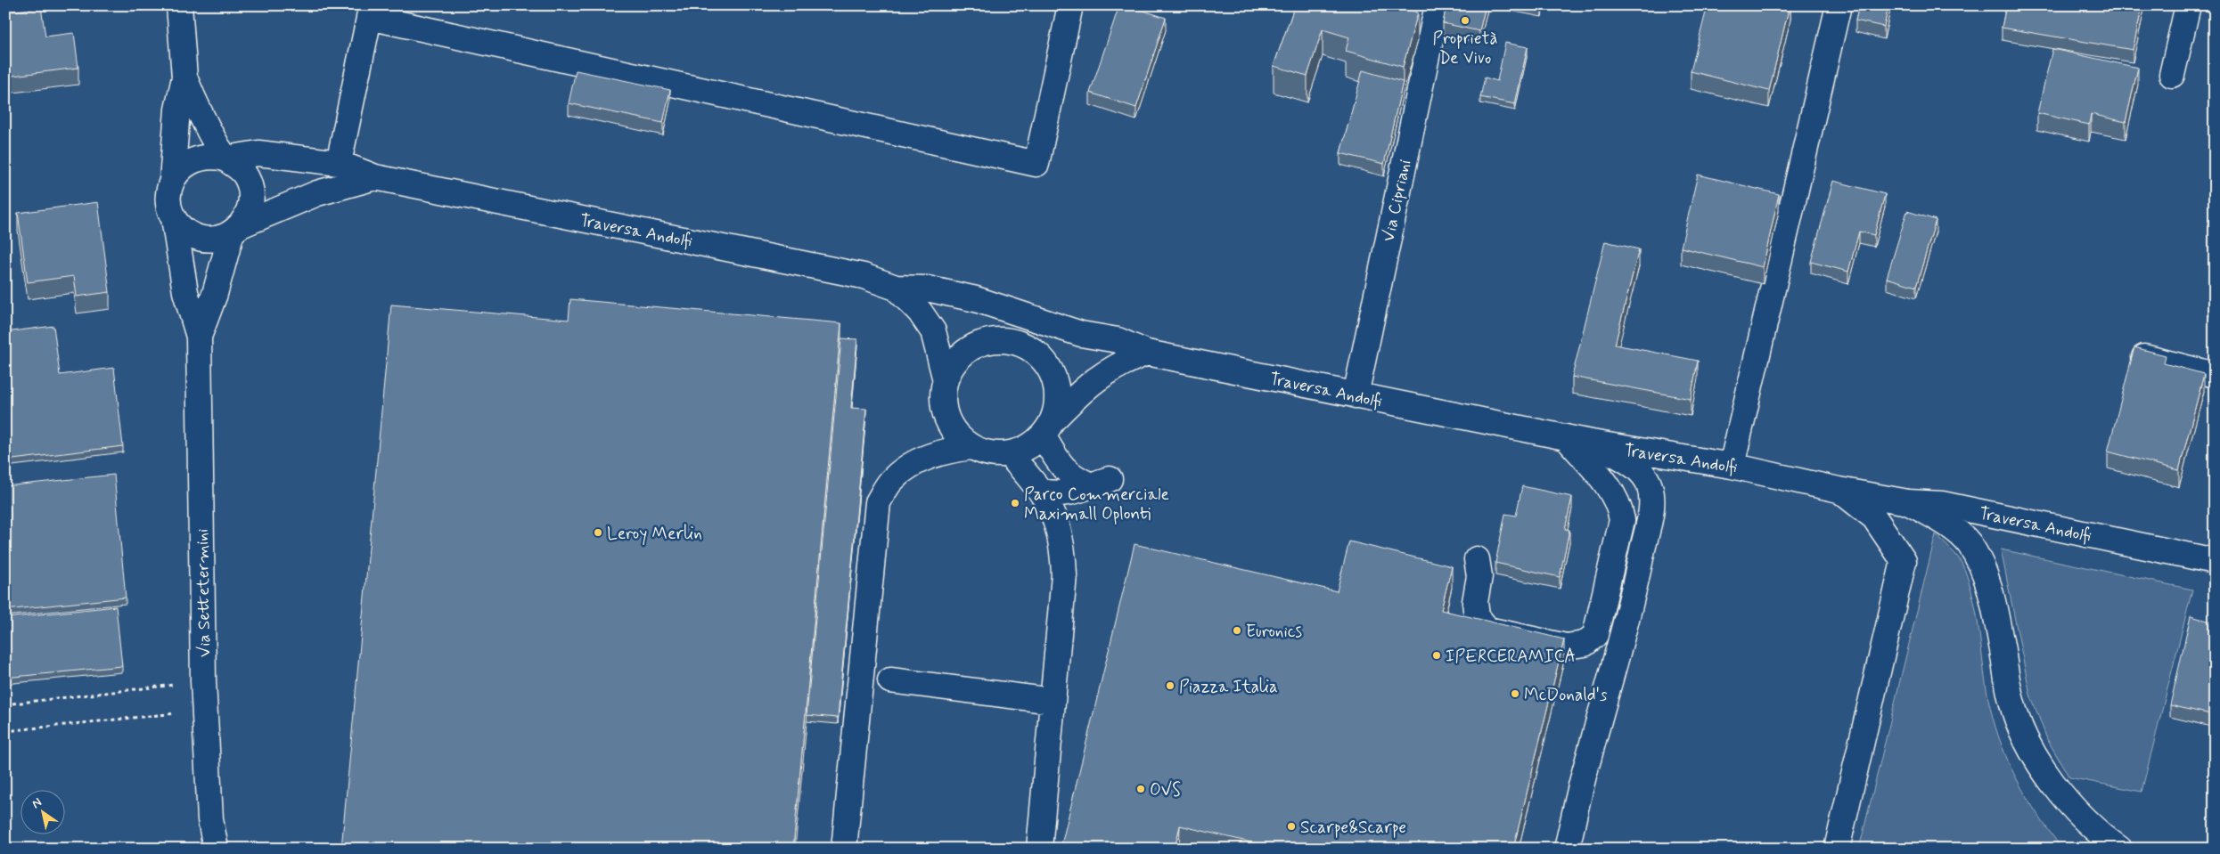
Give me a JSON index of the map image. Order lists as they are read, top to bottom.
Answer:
{
  "streets": {
    "main road": ["Via Cipriani", "Traversa Andolfi", "Via Settetermini"]
  },
  "crossings": [
    ["Via Cipriani", "Traversa Andolfi"],
    ["Traversa Andolfi", "Via Settetermini"]
  ],
  "places": [
    "Proprietà De Vivo",
    "Parco Commerciale Maximall Oplonti",
    "Leroy Merlin",
    "Euronics",
    "IPERCERAMICA",
    "Piazza Italia",
    "McDonald's",
    "OVS",
    "Scarpe&Scarpe"
  ],
  "north": "top left"
}
